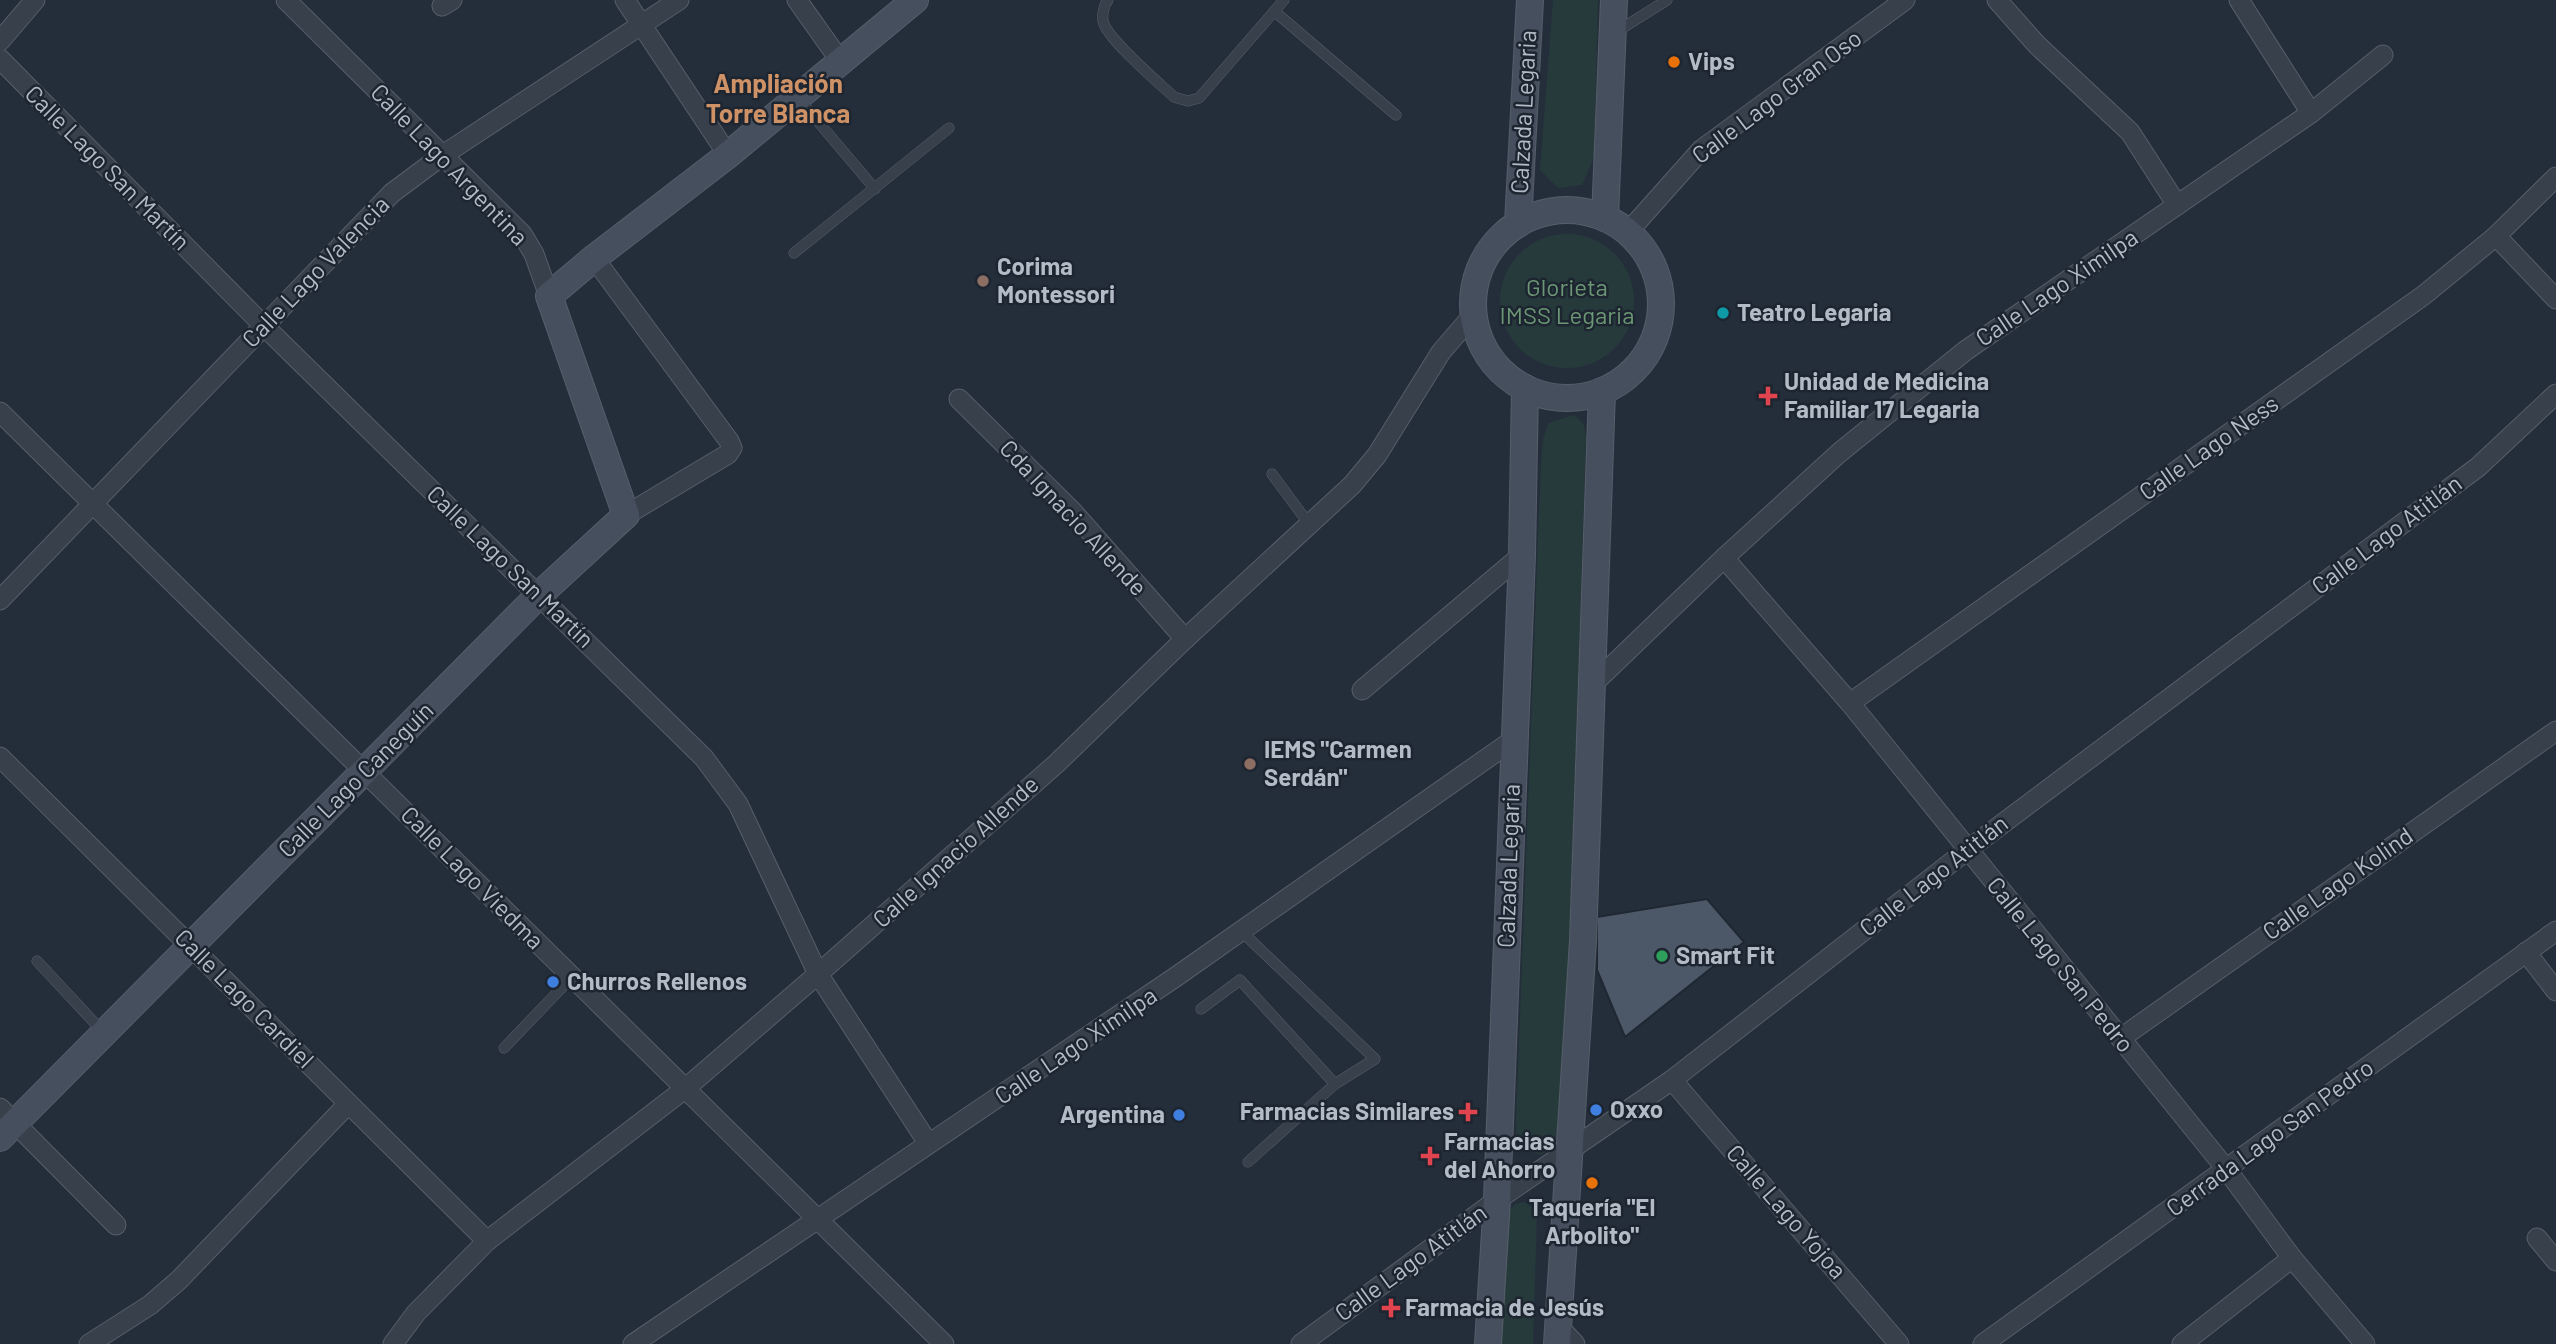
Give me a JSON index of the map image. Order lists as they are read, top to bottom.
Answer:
{
  "streets": {
    "main road": ["Calzada Legaria", "Calle Lago Argentina", "Calle Lago Caneguín"],
    "street": [
      "Calle Lago Gran Oso",
      "Calle Lago San Martín",
      "Calle Lago Valencia",
      "Calle Lago Ximilpa",
      "Calle Lago Ness",
      "Cda Ignacio Allende",
      "Calle Lago Atitlán",
      "Calle Ignacio Allende",
      "Calle Lago Viedma",
      "Calle Lago Kolind",
      "Calle Lago San Pedro",
      "Calle Lago Cardiel",
      "Cerrada Lago San Pedro",
      "Calle Lago Yojoa"
    ]
  },
  "crossings": [
    ["Calle Lago Gran Oso", "Calzada Legaria"],
    ["Calle Lago Gran Oso", "Calle Ignacio Allende"],
    ["Calzada Legaria", "Calle Lago Ximilpa"],
    ["Calzada Legaria", "Calle Lago Atitlán"],
    ["Calzada Legaria", "Calle Ignacio Allende"],
    ["Calle Lago Argentina", "Calle Lago Valencia"],
    ["Calle Lago Argentina", "Calle Lago Caneguín"],
    ["Calle Lago San Martín", "Calle Lago Valencia"],
    ["Calle Lago San Martín", "Calle Lago Ximilpa"],
    ["Calle Lago San Martín", "Calle Lago Caneguín"],
    ["Calle Lago San Martín", "Calle Ignacio Allende"],
    ["Calle Lago Valencia", "Calle Lago Viedma"],
    ["Calle Lago Ximilpa", "Calle Lago Viedma"],
    ["Calle Lago Ximilpa", "Calle Lago San Pedro"],
    ["Calle Lago Ness", "Calle Lago San Pedro"],
    ["Cda Ignacio Allende", "Calle Ignacio Allende"],
    ["Calle Lago Atitlán", "Calle Lago San Pedro"],
    ["Calle Lago Atitlán", "Calle Lago Yojoa"],
    ["Calle Lago Caneguín", "Calle Lago Viedma"],
    ["Calle Lago Caneguín", "Calle Lago Cardiel"],
    ["Calle Ignacio Allende", "Calle Lago Viedma"],
    ["Calle Ignacio Allende", "Calle Lago Cardiel"],
    ["Calle Lago Kolind", "Calle Lago San Pedro"],
    ["Calle Lago San Pedro", "Cerrada Lago San Pedro"]
  ],
  "districts": ["Ampliación Torre Blanca"],
  "parks": ["Glorieta IMSS Legaria"],
  "places": {
    "other": [
      "Vips",
      "Corima Montessori",
      "Teatro Legaria",
      "IEMS \"Carmen Serdán\"",
      "Smart Fit",
      "Churros Rellenos",
      "Oxxo",
      "Argentina",
      "Taquería \"El Arbolito\""
    ],
    "health": [
      "Unidad de Medicina Familiar 17 Legaria",
      "Farmacias Similares",
      "Farmacias del Ahorro",
      "Farmacia de Jesús"
    ]
  }
}
